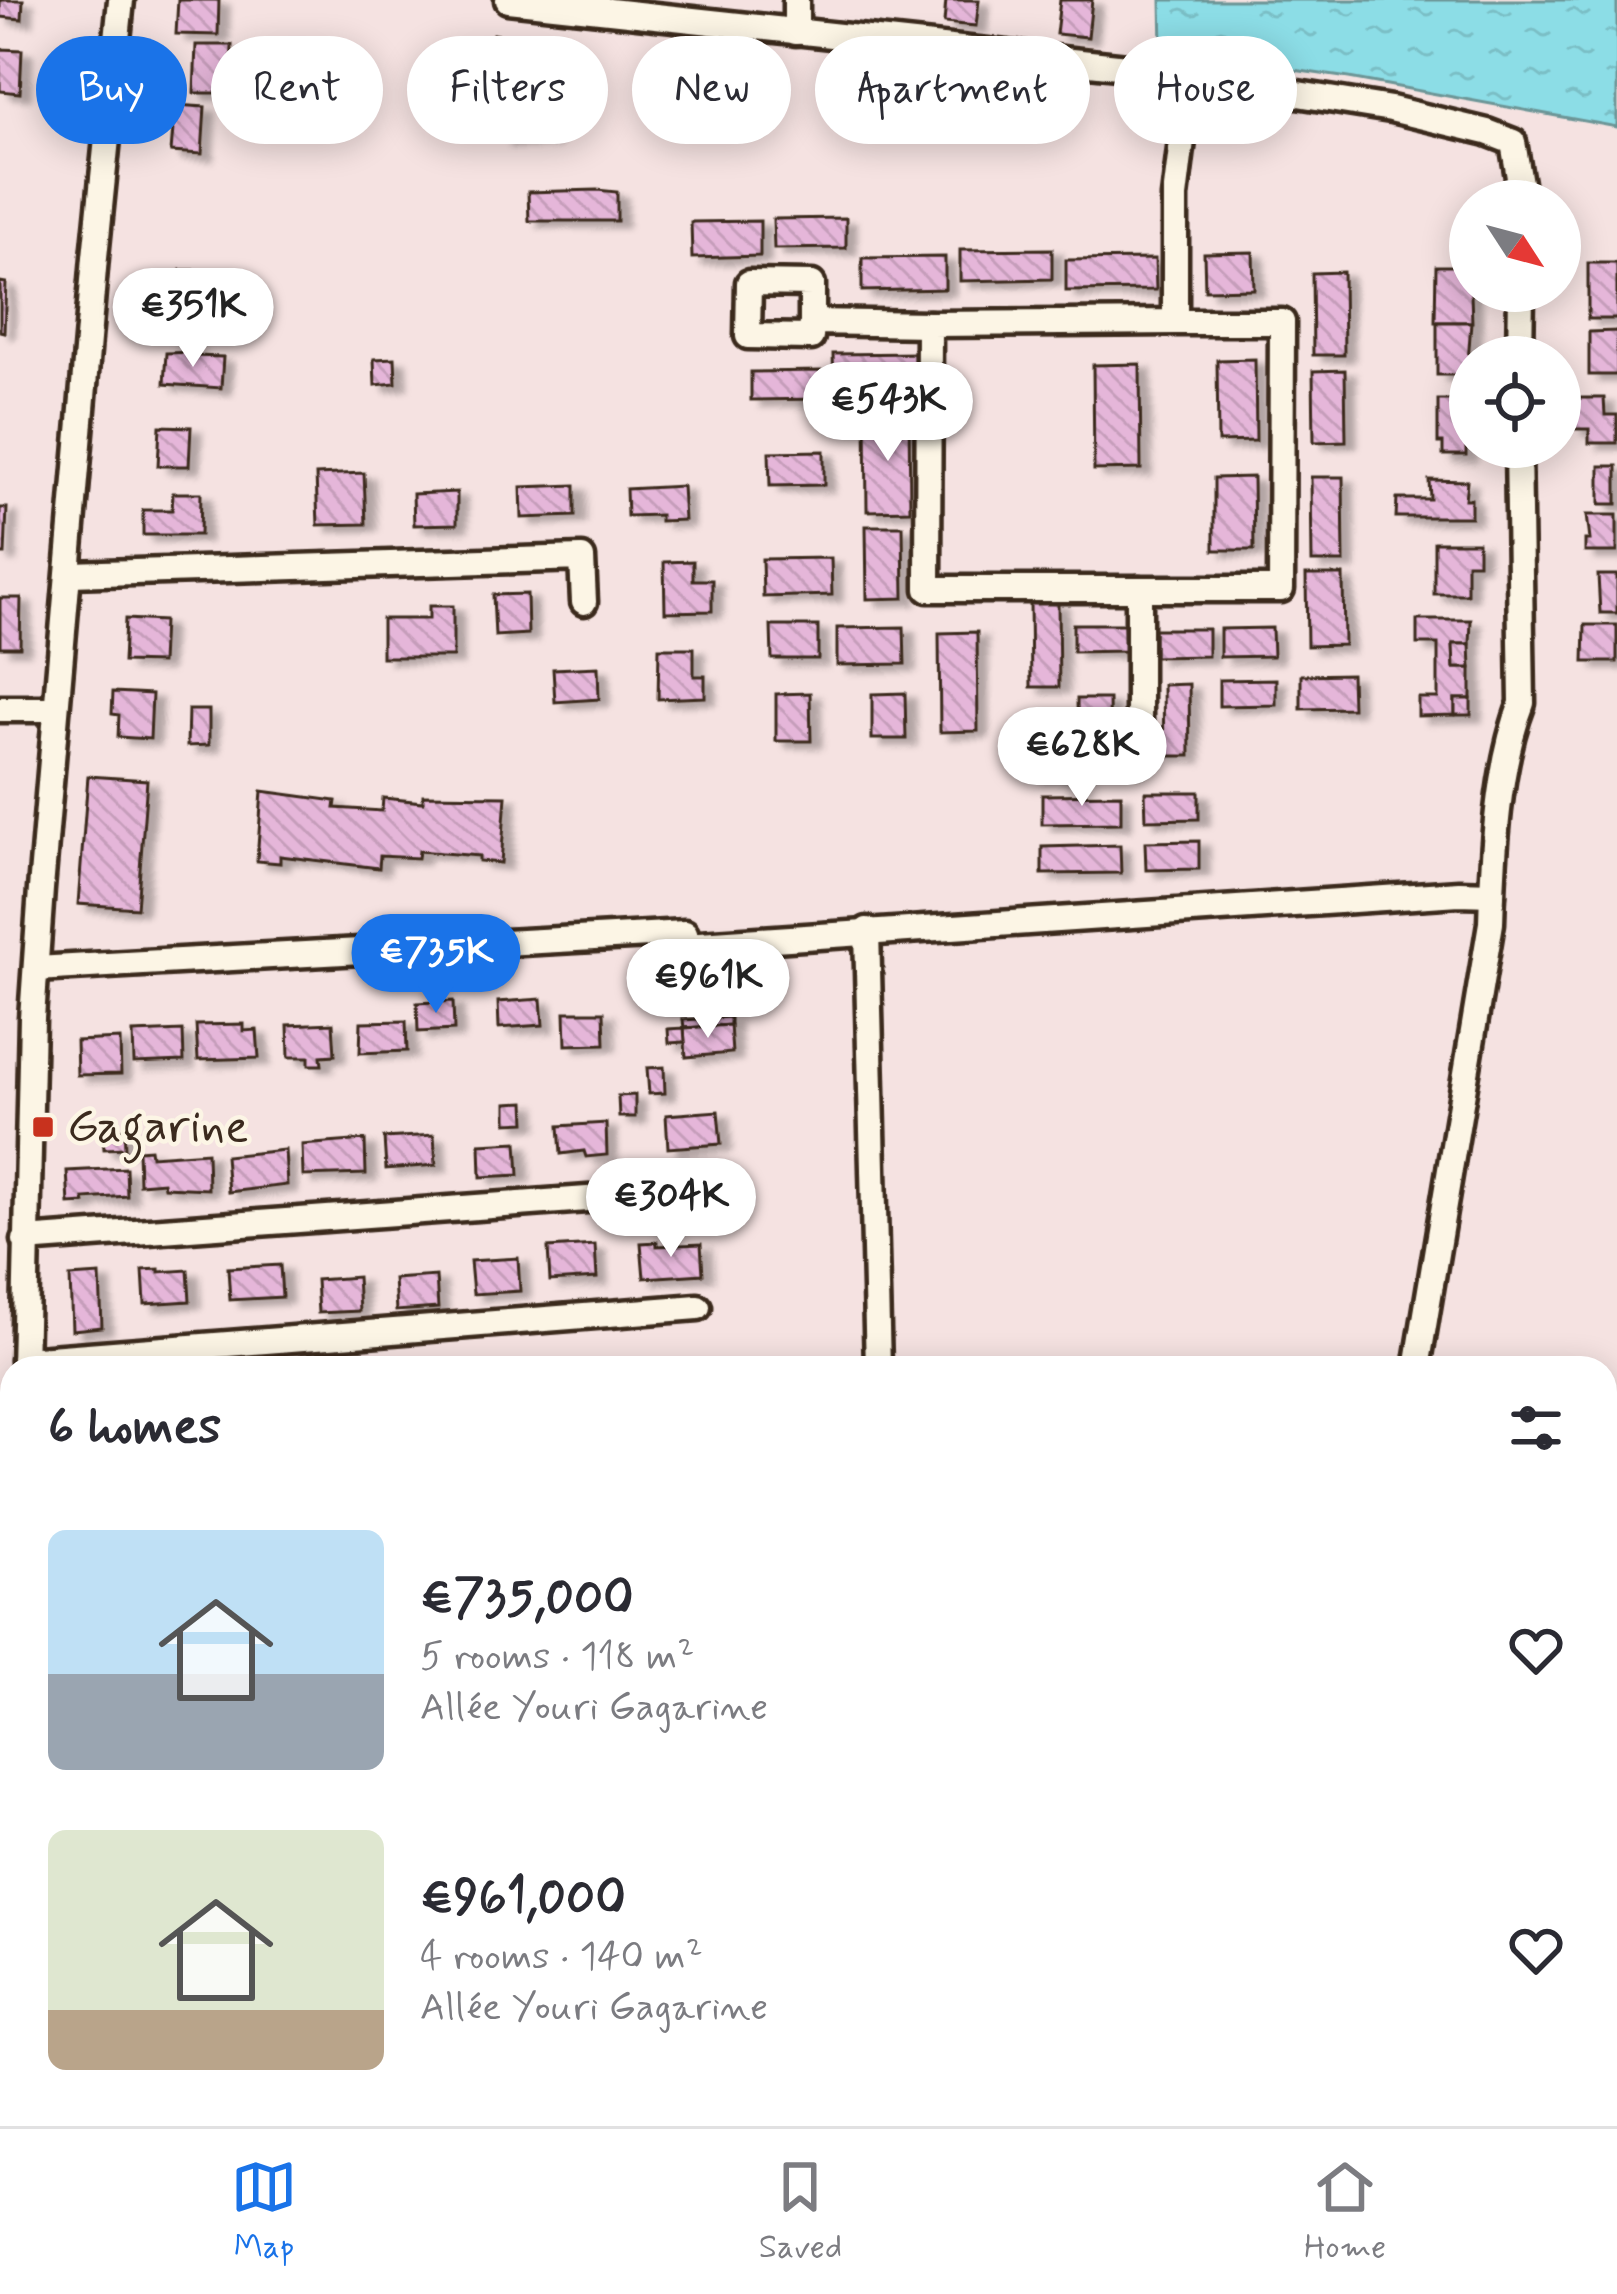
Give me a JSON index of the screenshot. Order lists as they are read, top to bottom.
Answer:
{
  "places": {
    "transit": ["Gagarine"]
  },
  "north": "bottom right",
  "page": {
    "chip": [
      "Buy",
      "Rent",
      "Filters",
      "New",
      "Apartment",
      "House"
    ],
    "price": [
      "€351K",
      "€543K",
      "€628K",
      "€735K",
      "€961K",
      "€304K"
    ],
    "heading": "6 homes",
    "list": [
      {
        "name": "€735,000",
        "note": "5 rooms · 118 m² · Allée Youri Gagarine"
      },
      {
        "name": "€961,000",
        "note": "4 rooms · 140 m² · Allée Youri Gagarine"
      }
    ],
    "tabs": ["Map", "Saved", "Home"]
  }
}
